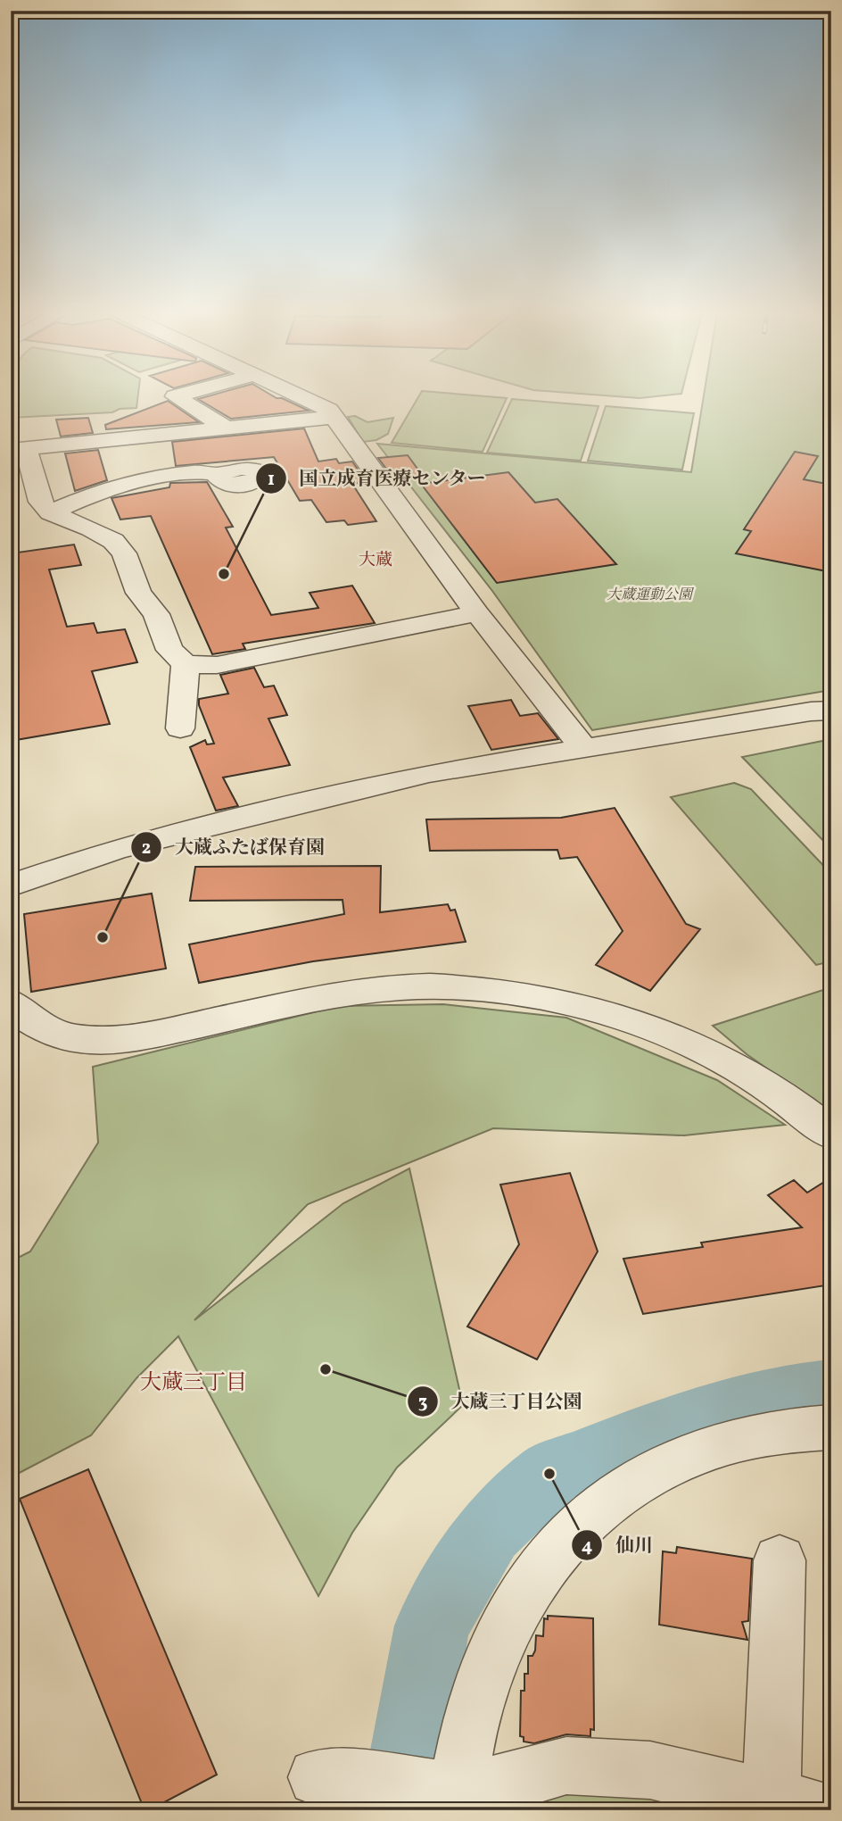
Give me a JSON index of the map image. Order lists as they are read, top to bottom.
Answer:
{
  "districts": ["大蔵", "大蔵三丁目"],
  "parks": ["大蔵運動公園"],
  "places": [
    "国立成育医療センター",
    "大蔵ふたば保育園",
    "大蔵三丁目公園",
    "仙川"
  ]
}
